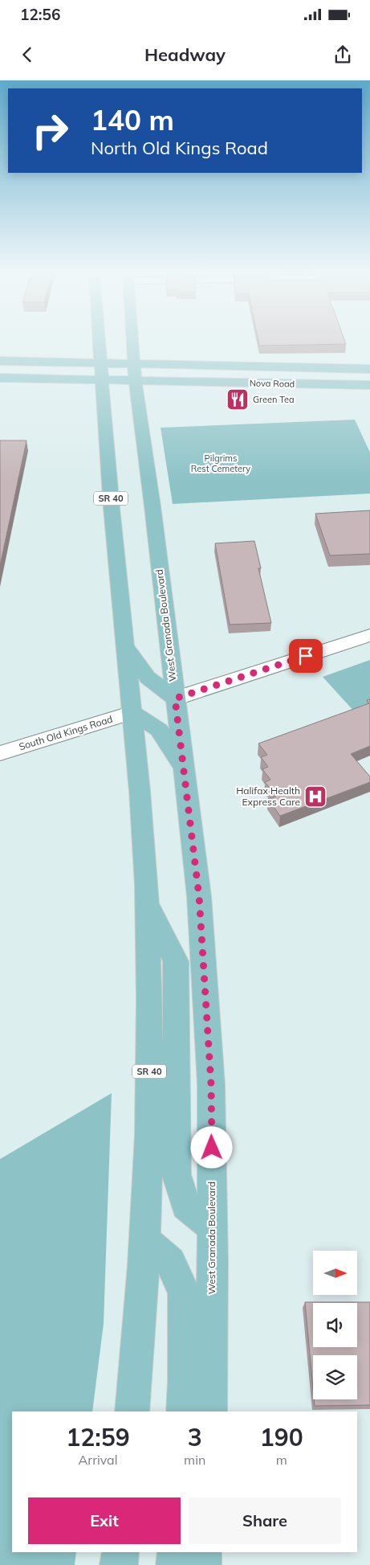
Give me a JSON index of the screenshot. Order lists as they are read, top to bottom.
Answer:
{
  "streets": {
    "main road": ["Nova Road", "SR 40", "West Granada Boulevard"],
    "street": ["South Old Kings Road"]
  },
  "crossings": [
    ["Nova Road", "SR 40"],
    ["Nova Road", "West Granada Boulevard"],
    ["SR 40", "South Old Kings Road"]
  ],
  "parks": ["Pilgrims Rest Cemetery"],
  "places": {
    "restaurant": ["Green Tea"],
    "hospital": ["Halifax Health Express Care"]
  },
  "north": "right",
  "page": {
    "status": "12:56",
    "header": "Headway",
    "turn": ["140 m", "North Old Kings Road"],
    "eta": [
      "12:59",
      "Arrival",
      "3",
      "min",
      "190",
      "m"
    ],
    "buttons": ["Exit", "Share"]
  }
}
